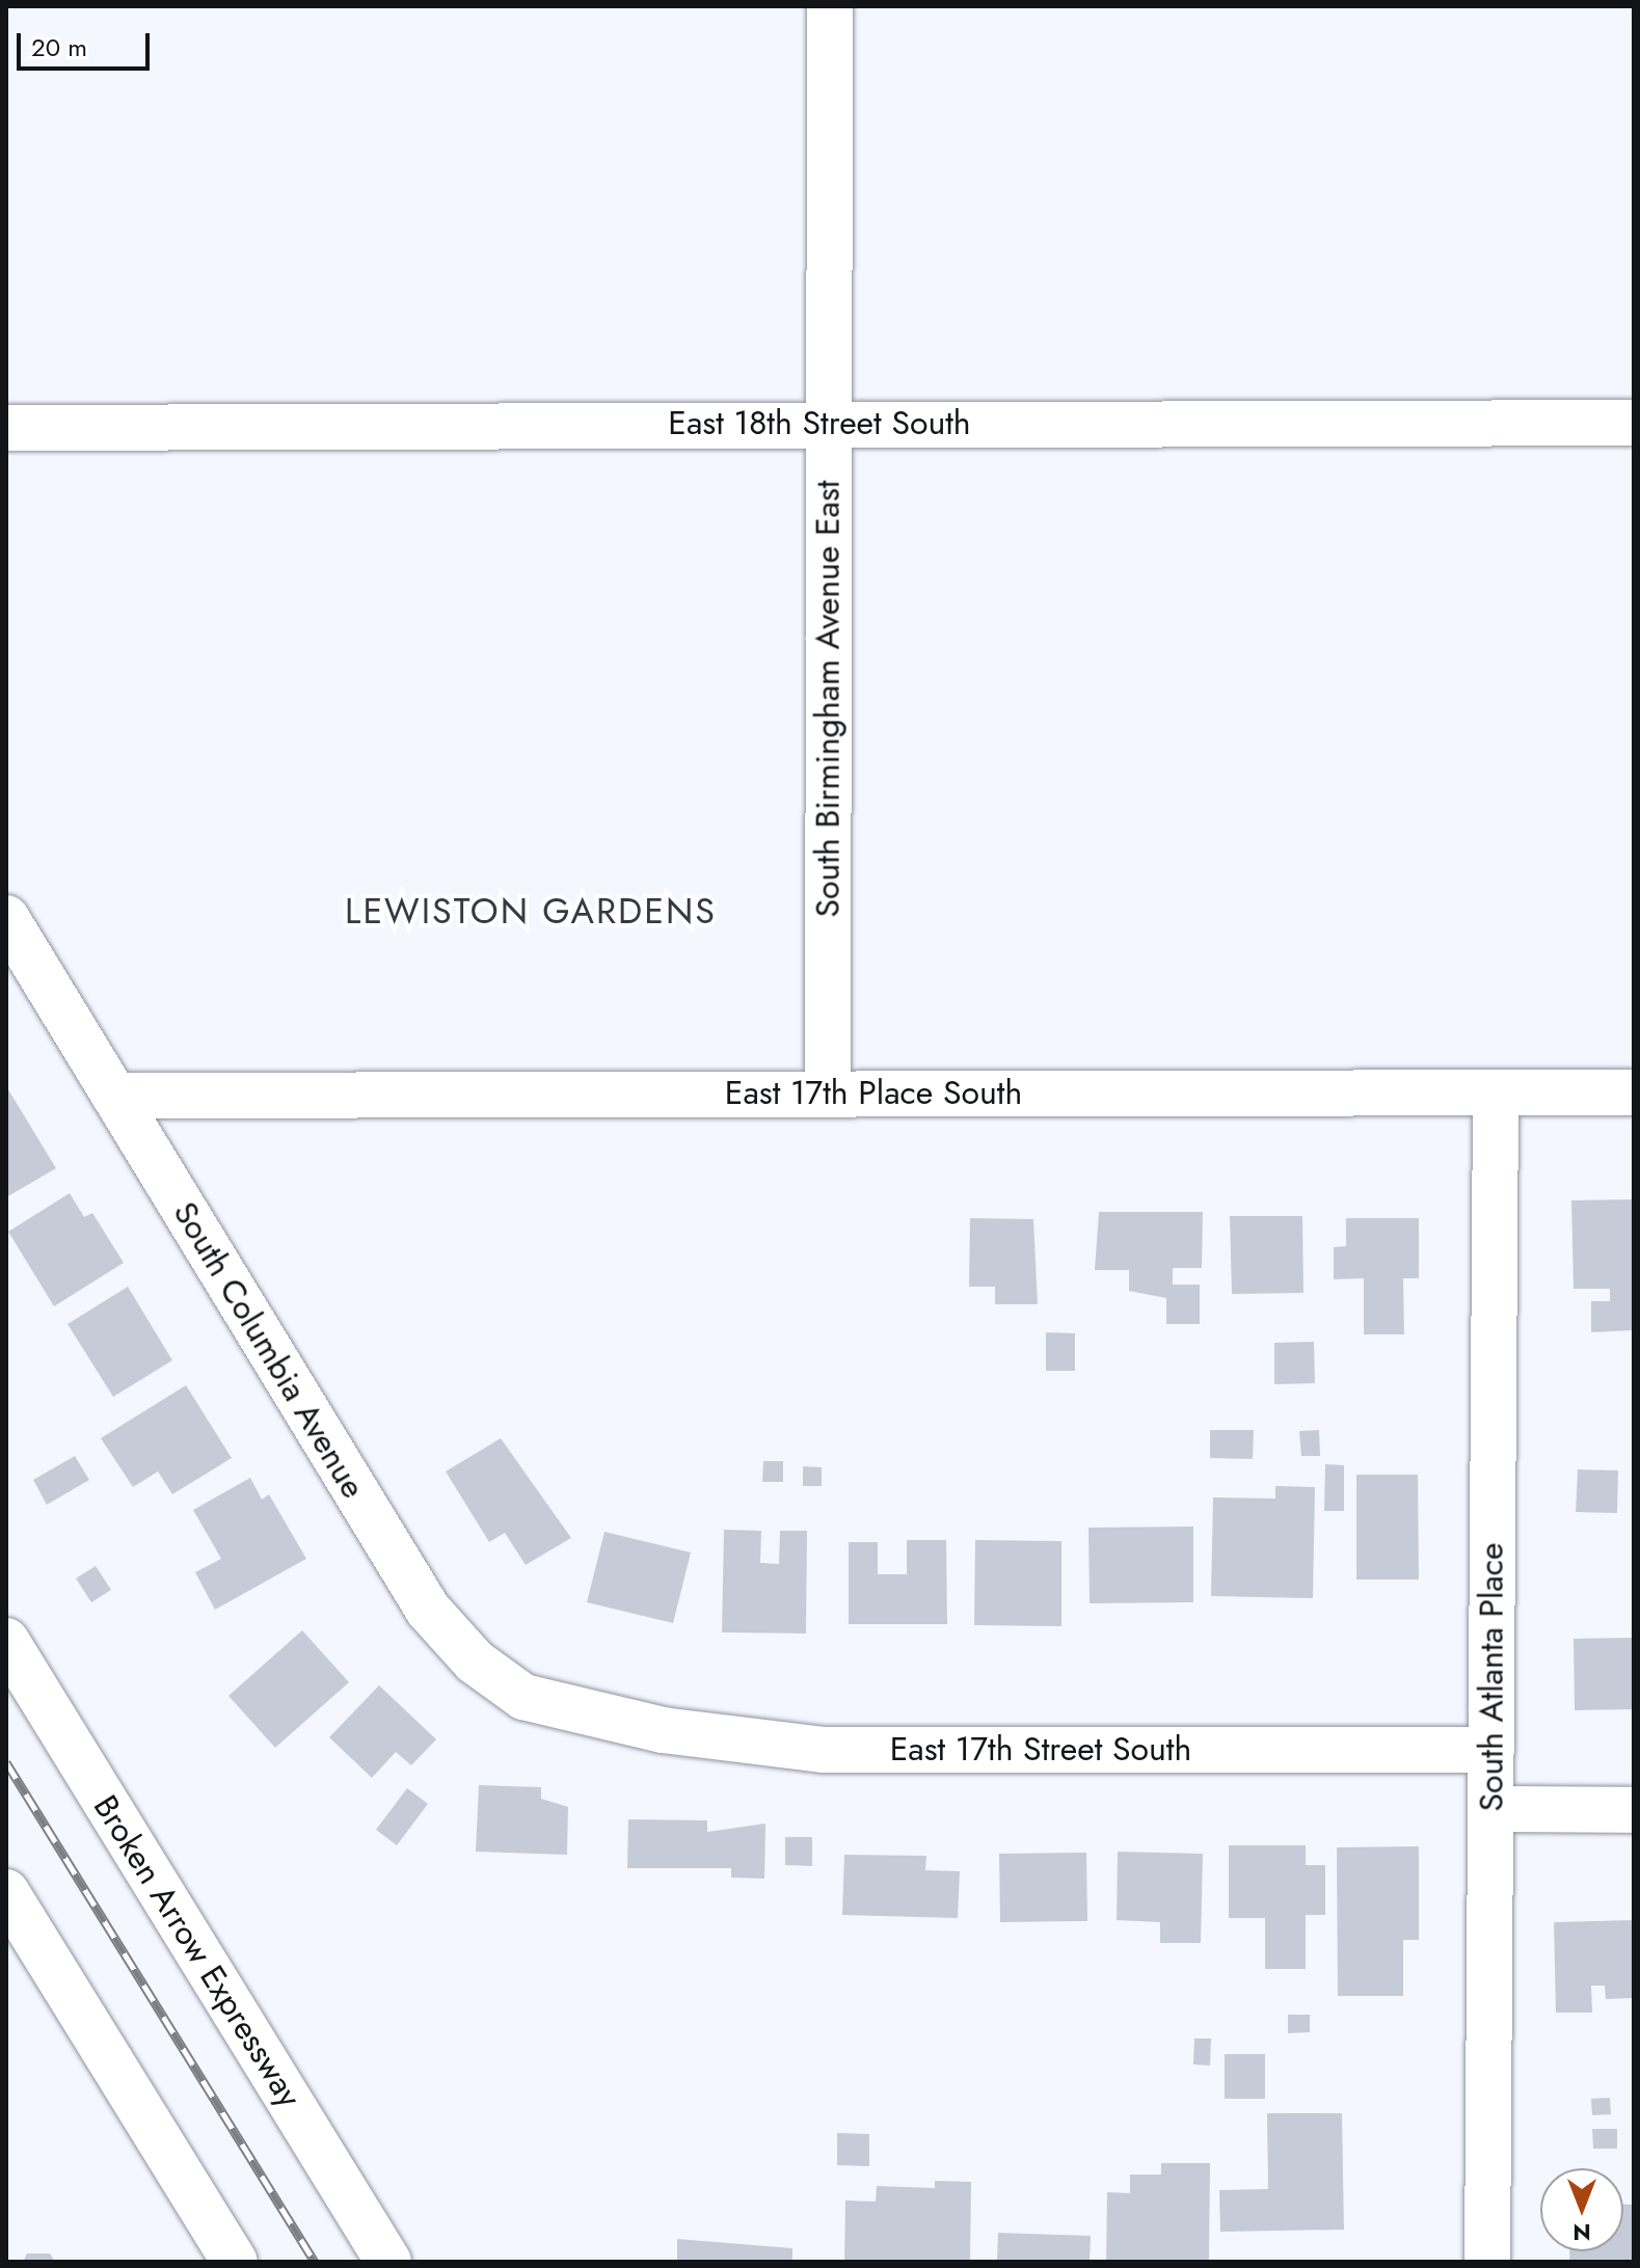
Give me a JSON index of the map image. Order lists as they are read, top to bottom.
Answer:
{
  "streets": {
    "main road": [
      "East 18th Street South",
      "South Birmingham Avenue East",
      "East 17th Place South",
      "South Columbia Avenue",
      "South Atlanta Place",
      "East 17th Street South",
      "Broken Arrow Expressway"
    ]
  },
  "crossings": [
    ["East 18th Street South", "South Birmingham Avenue East"],
    ["South Birmingham Avenue East", "East 17th Place South"],
    ["East 17th Place South", "South Columbia Avenue"],
    ["East 17th Place South", "South Atlanta Place"],
    ["South Columbia Avenue", "East 17th Street South"],
    ["South Atlanta Place", "East 17th Street South"]
  ],
  "districts": ["LEWISTON GARDENS"],
  "scale_bar": "20 m",
  "north": "bottom"
}
